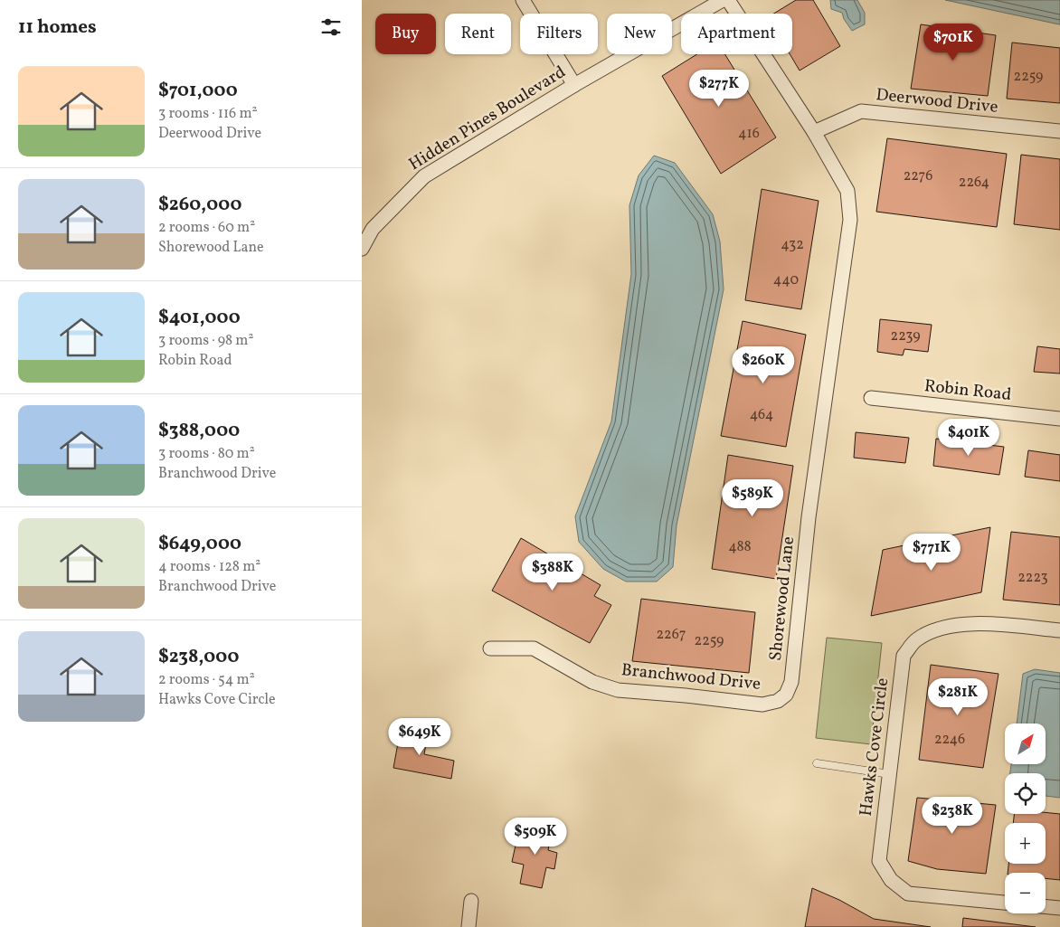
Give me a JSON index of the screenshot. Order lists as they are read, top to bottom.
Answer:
{
  "streets": {
    "street": [
      "Deerwood Drive",
      "Hidden Pines Boulevard",
      "Robin Road",
      "Shorewood Lane",
      "Branchwood Drive",
      "Hawks Cove Circle"
    ]
  },
  "crossings": [
    ["Deerwood Drive", "Shorewood Lane"],
    ["Shorewood Lane", "Branchwood Drive"]
  ],
  "house_numbers": [
    "2259",
    "416",
    "2276",
    "2264",
    "432",
    "440",
    "2239",
    "464",
    "488",
    "2223",
    "2267",
    "2259",
    "2246"
  ],
  "north": "top right",
  "page": {
    "heading": "11 homes",
    "chip": [
      "Buy",
      "Rent",
      "Filters",
      "New",
      "Apartment"
    ],
    "price": [
      "$701K",
      "$277K",
      "$260K",
      "$401K",
      "$589K",
      "$771K",
      "$388K",
      "$281K",
      "$649K",
      "$238K",
      "$509K"
    ],
    "list": [
      {
        "name": "$701,000",
        "note": "3 rooms · 116 m² · Deerwood Drive"
      },
      {
        "name": "$260,000",
        "note": "2 rooms · 60 m² · Shorewood Lane"
      },
      {
        "name": "$401,000",
        "note": "3 rooms · 98 m² · Robin Road"
      },
      {
        "name": "$388,000",
        "note": "3 rooms · 80 m² · Branchwood Drive"
      },
      {
        "name": "$649,000",
        "note": "4 rooms · 128 m² · Branchwood Drive"
      },
      {
        "name": "$238,000",
        "note": "2 rooms · 54 m² · Hawks Cove Circle"
      }
    ],
    "map_buttons": ["+", "−"]
  }
}
